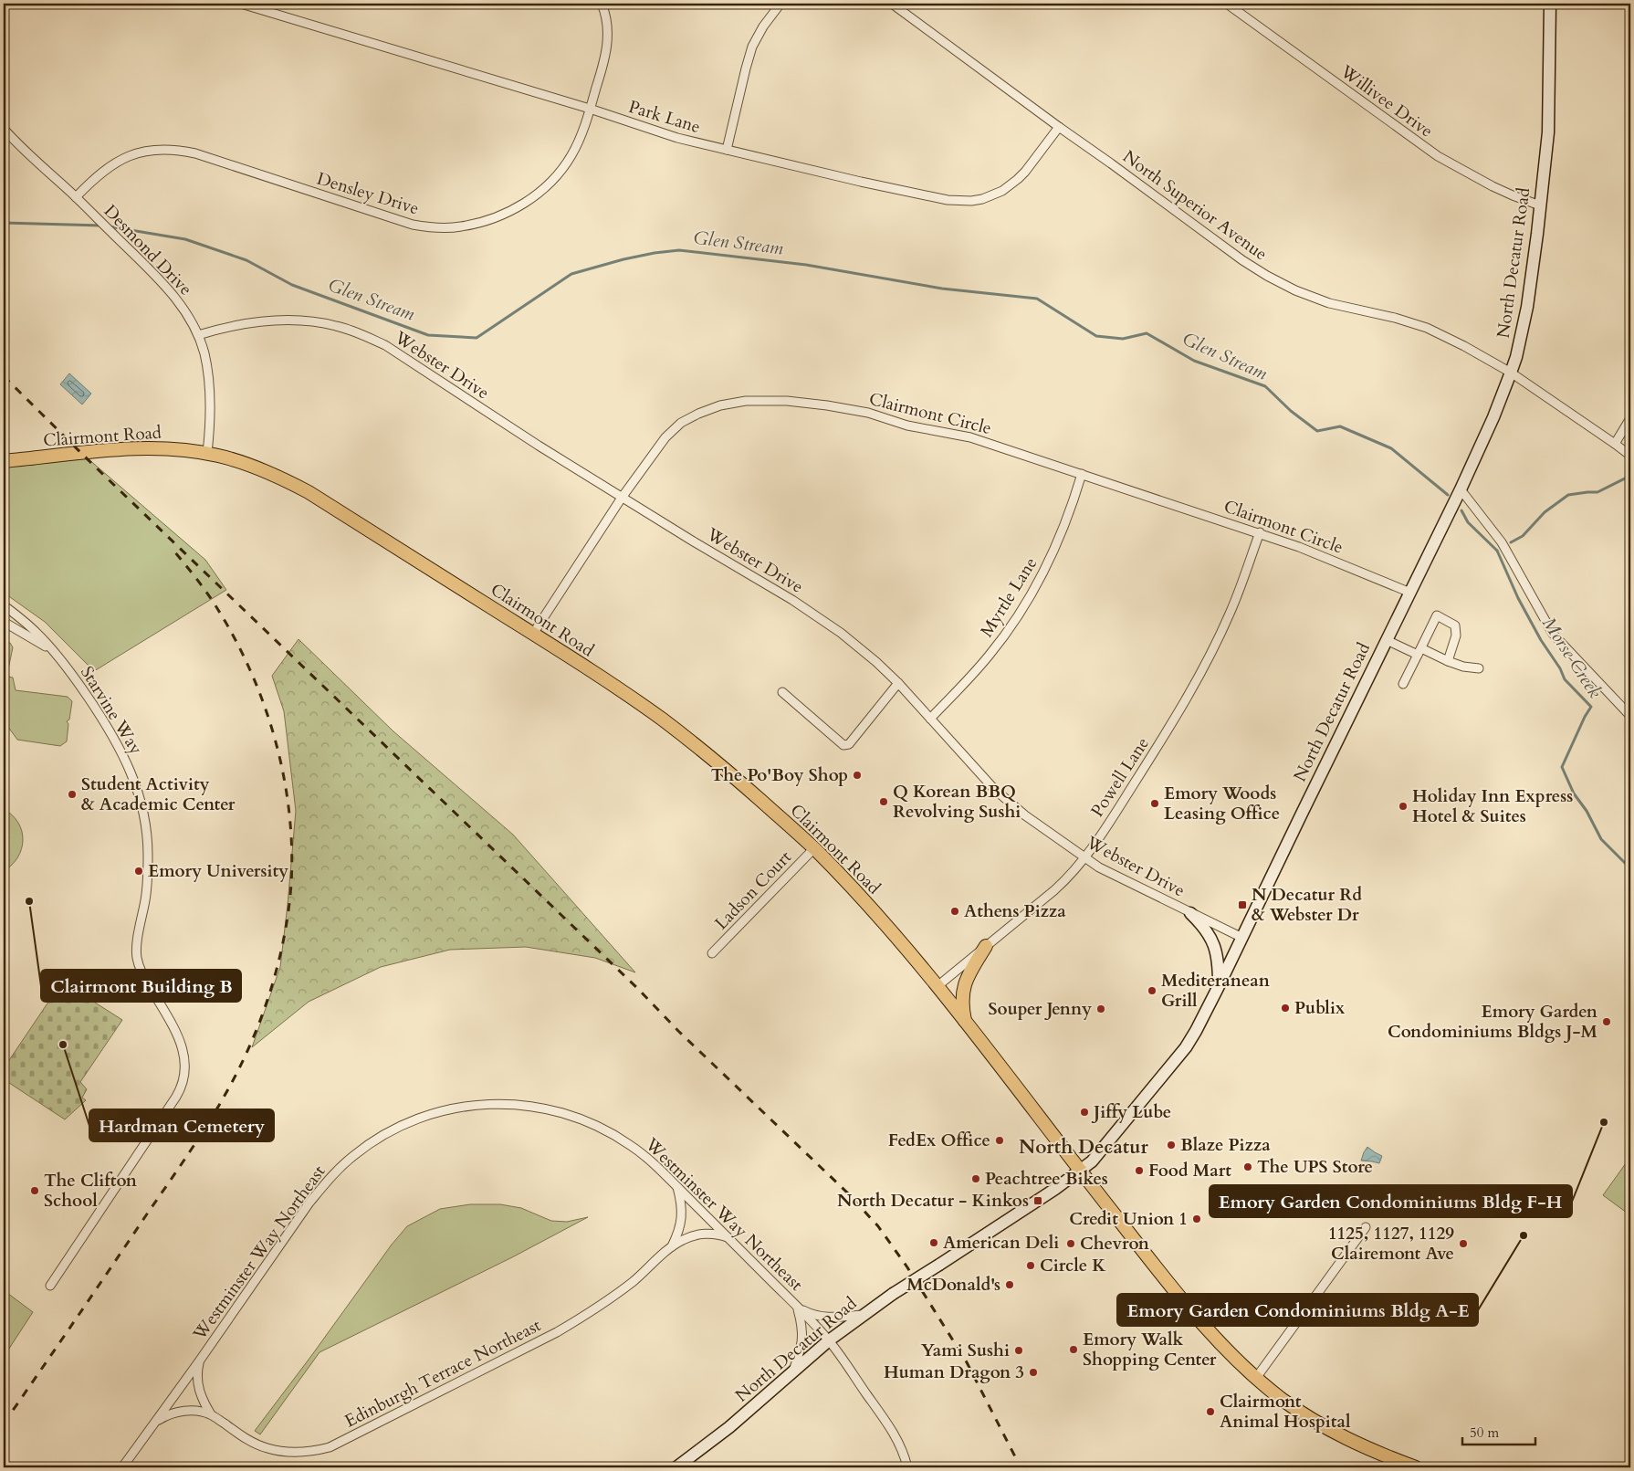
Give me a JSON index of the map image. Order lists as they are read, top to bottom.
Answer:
{
  "streets": {
    "main road": ["North Decatur Road", "Clairmont Road"],
    "street": [
      "Willivee Drive",
      "Park Lane",
      "Densley Drive",
      "North Superior Avenue",
      "Desmond Drive",
      "Webster Drive",
      "Clairmont Circle",
      "Myrtle Lane",
      "Starvine Way",
      "Powell Lane",
      "Ladson Court",
      "Westminster Way Northeast",
      "Edinburgh Terrace Northeast"
    ]
  },
  "crossings": [
    ["Willivee Drive", "North Decatur Road"],
    ["Park Lane", "Densley Drive"],
    ["Park Lane", "North Superior Avenue"],
    ["Densley Drive", "Desmond Drive"],
    ["North Superior Avenue", "North Decatur Road"],
    ["Desmond Drive", "Webster Drive"],
    ["Desmond Drive", "Clairmont Road"],
    ["North Decatur Road", "Webster Drive"],
    ["North Decatur Road", "Clairmont Circle"],
    ["North Decatur Road", "Clairmont Road"],
    ["North Decatur Road", "Westminster Way Northeast"],
    ["Webster Drive", "Clairmont Circle"],
    ["Webster Drive", "Myrtle Lane"],
    ["Webster Drive", "Powell Lane"],
    ["Clairmont Circle", "Clairmont Road"],
    ["Clairmont Circle", "Myrtle Lane"],
    ["Clairmont Circle", "Powell Lane"],
    ["Clairmont Road", "Powell Lane"],
    ["Clairmont Road", "Ladson Court"],
    ["Westminster Way Northeast", "Edinburgh Terrace Northeast"]
  ],
  "districts": ["North Decatur"],
  "water": ["Glen Stream", "Morse Creek"],
  "places": {
    "other": [
      "The Po'Boy Shop",
      "Student Activity & Academic Center",
      "Q Korean BBQ Revolving Sushi",
      "Emory Woods Leasing Office",
      "Holiday Inn Express Hotel & Suites",
      "Emory University",
      "Clairmont Building B",
      "Athens Pizza",
      "Mediteranean Grill",
      "Publix",
      "Souper Jenny",
      "Emory Garden Condominiums Bldgs J-M",
      "Hardman Cemetery",
      "Jiffy Lube",
      "Emory Garden Condominiums Bldg F-H",
      "FedEx Office",
      "Blaze Pizza",
      "The UPS Store",
      "Food Mart",
      "Peachtree Bikes",
      "The Clifton School",
      "Credit Union 1",
      "Emory Garden Condominiums Bldg A-E",
      "American Deli",
      "Chevron",
      "1125, 1127, 1129 Clairemont Ave",
      "Circle K",
      "McDonald's",
      "Emory Walk Shopping Center",
      "Yami Sushi",
      "Human Dragon 3",
      "Clairmont Animal Hospital"
    ],
    "transit": ["N Decatur Rd & Webster Dr", "North Decatur - Kinkos"]
  },
  "scale_bar": "50 m"
}
